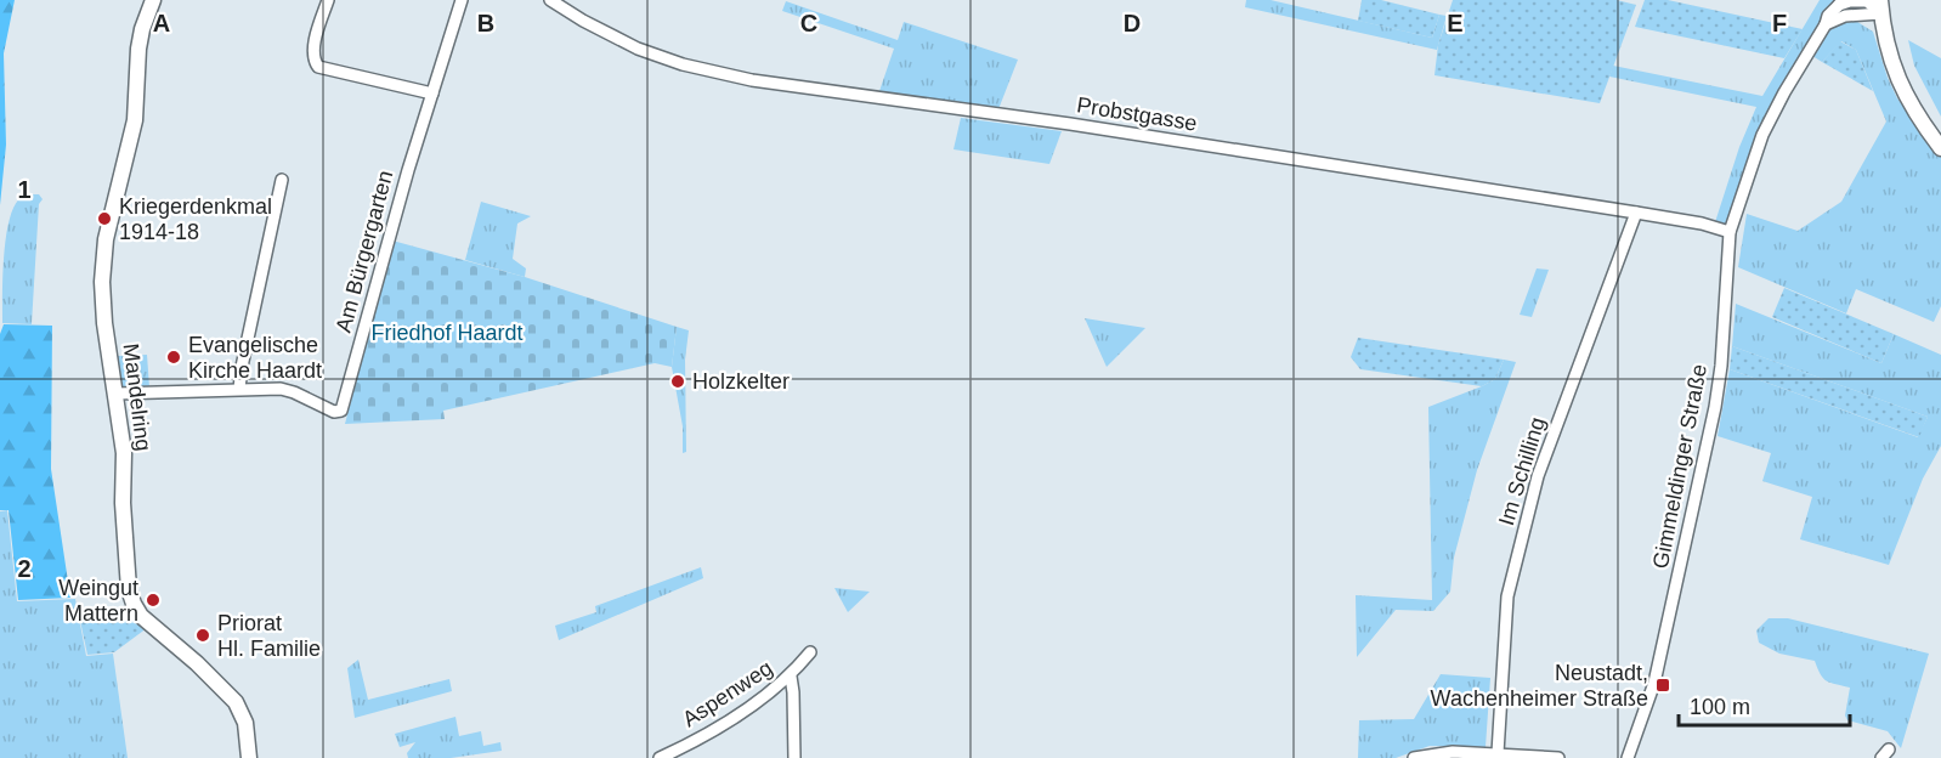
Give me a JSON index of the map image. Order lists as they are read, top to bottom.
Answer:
{
  "streets": {
    "street": [
      "Probstgasse",
      "Am Bürgergarten",
      "Mandelring",
      "Gimmeldinger Straße",
      "Im Schilling",
      "Aspenweg"
    ]
  },
  "crossings": [
    ["Probstgasse", "Gimmeldinger Straße"],
    ["Probstgasse", "Im Schilling"],
    ["Am Bürgergarten", "Mandelring"]
  ],
  "parks": ["Friedhof Haardt"],
  "places": {
    "other": [
      "Kriegerdenkmal 1914-18",
      "Evangelische Kirche Haardt",
      "Holzkelter",
      "Weingut Mattern",
      "Priorat Hl. Familie"
    ],
    "transit": ["Neustadt, Wachenheimer Straße"]
  },
  "scale_bar": "100 m",
  "grid": {
    "columns": [
      "A",
      "B",
      "C",
      "D",
      "E",
      "F"
    ],
    "rows": ["1", "2"]
  }
}
